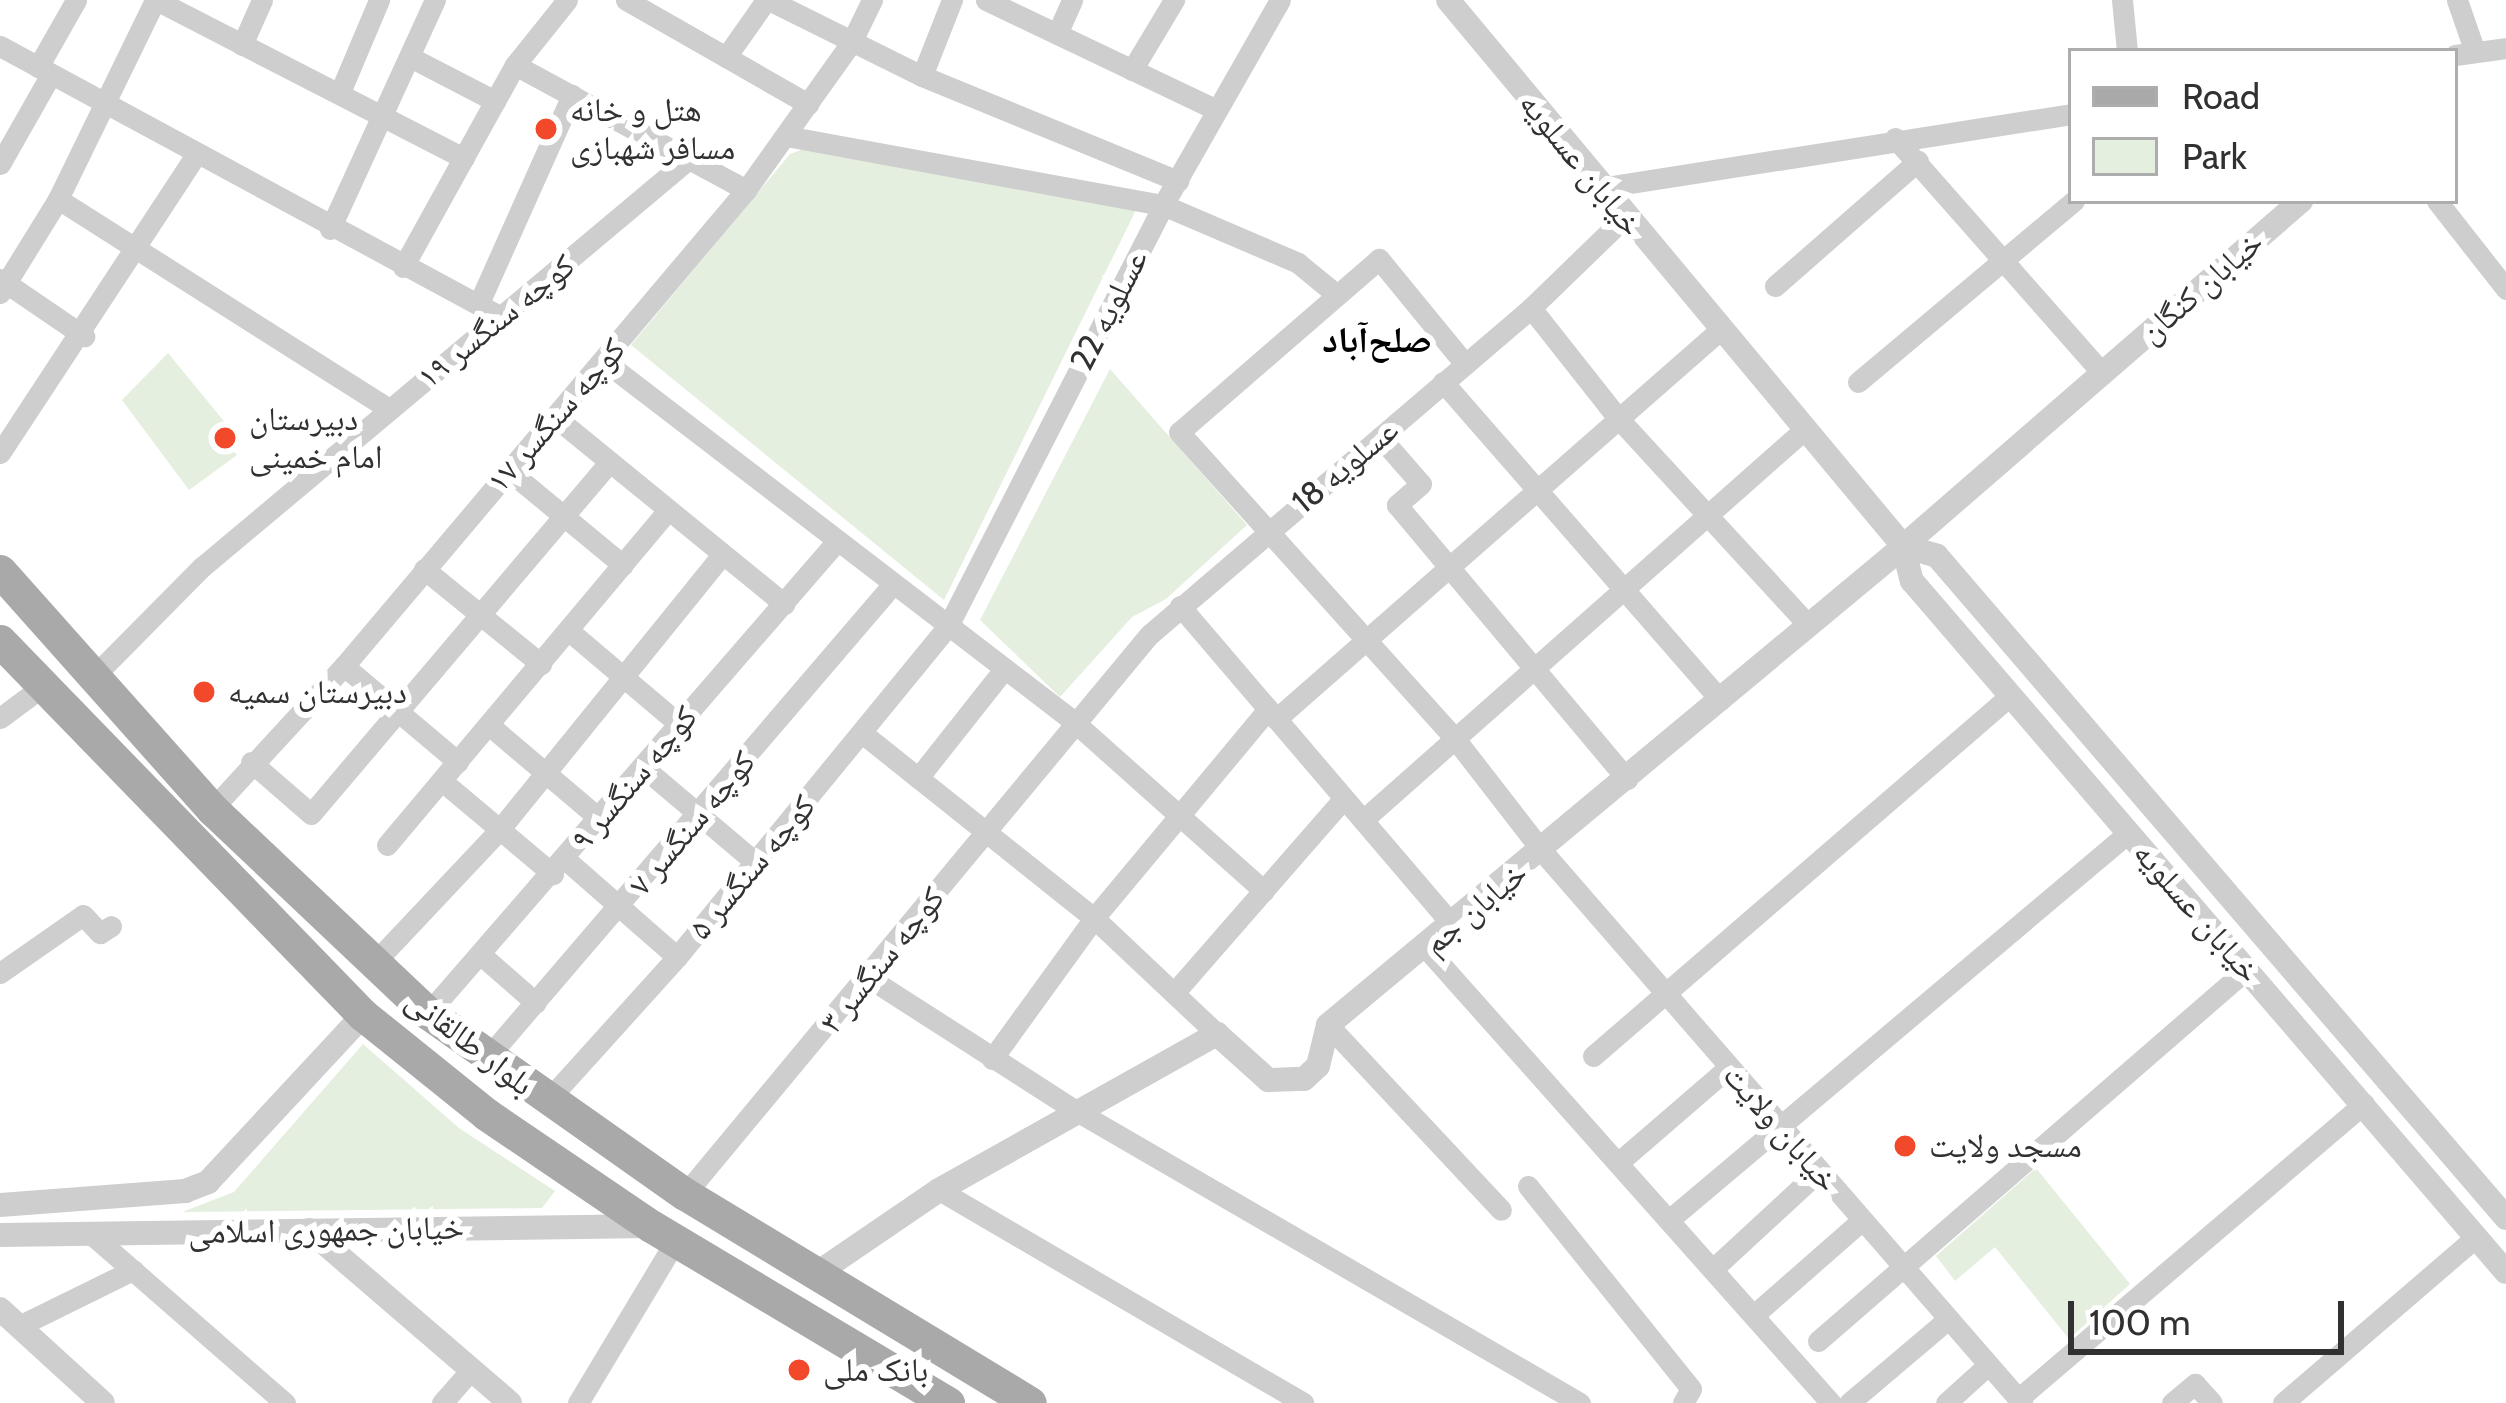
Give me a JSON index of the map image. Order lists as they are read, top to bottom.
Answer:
{
  "streets": {
    "main road": ["بلوار طالقانی"],
    "street": [
      "خیابان عسلویه",
      "خیابان کنگان",
      "عسلویه 22",
      "کوچه سنگسر ۱۹",
      "کوچه سنگسر ۱۷",
      "عسلویه 18",
      "کوچه سنگسر ۹",
      "کوچه سنگسر ۷",
      "کوچه سنگسر ۵",
      "خیابان جم",
      "کوچه سنگسر ۳",
      "خیابان ولایت",
      "خیابان جمهوری اسلامی"
    ]
  },
  "crossings": [
    ["خیابان عسلویه", "عسلویه 18"],
    ["خیابان عسلویه", "خیابان جم"],
    ["خیابان کنگان", "خیابان جم"],
    ["عسلویه 22", "کوچه سنگسر ۵"],
    ["کوچه سنگسر ۱۹", "بلوار طالقانی"],
    ["کوچه سنگسر ۱۷", "بلوار طالقانی"],
    ["عسلویه 18", "کوچه سنگسر ۳"],
    ["عسلویه 18", "خیابان ولایت"],
    ["کوچه سنگسر ۹", "بلوار طالقانی"],
    ["کوچه سنگسر ۷", "بلوار طالقانی"],
    ["کوچه سنگسر ۵", "بلوار طالقانی"],
    ["خیابان جم", "خیابان ولایت"],
    ["کوچه سنگسر ۳", "بلوار طالقانی"],
    ["بلوار طالقانی", "خیابان جمهوری اسلامی"]
  ],
  "districts": ["صلح‌آباد"],
  "places": [
    "هتل و خانه مسافر شهبازی",
    "دبیرستان امام خمینی",
    "دبیرستان سمیه",
    "مسجد ولایت",
    "بانک ملی"
  ],
  "legend": ["Road", "Park"],
  "scale_bar": "100 m"
}
